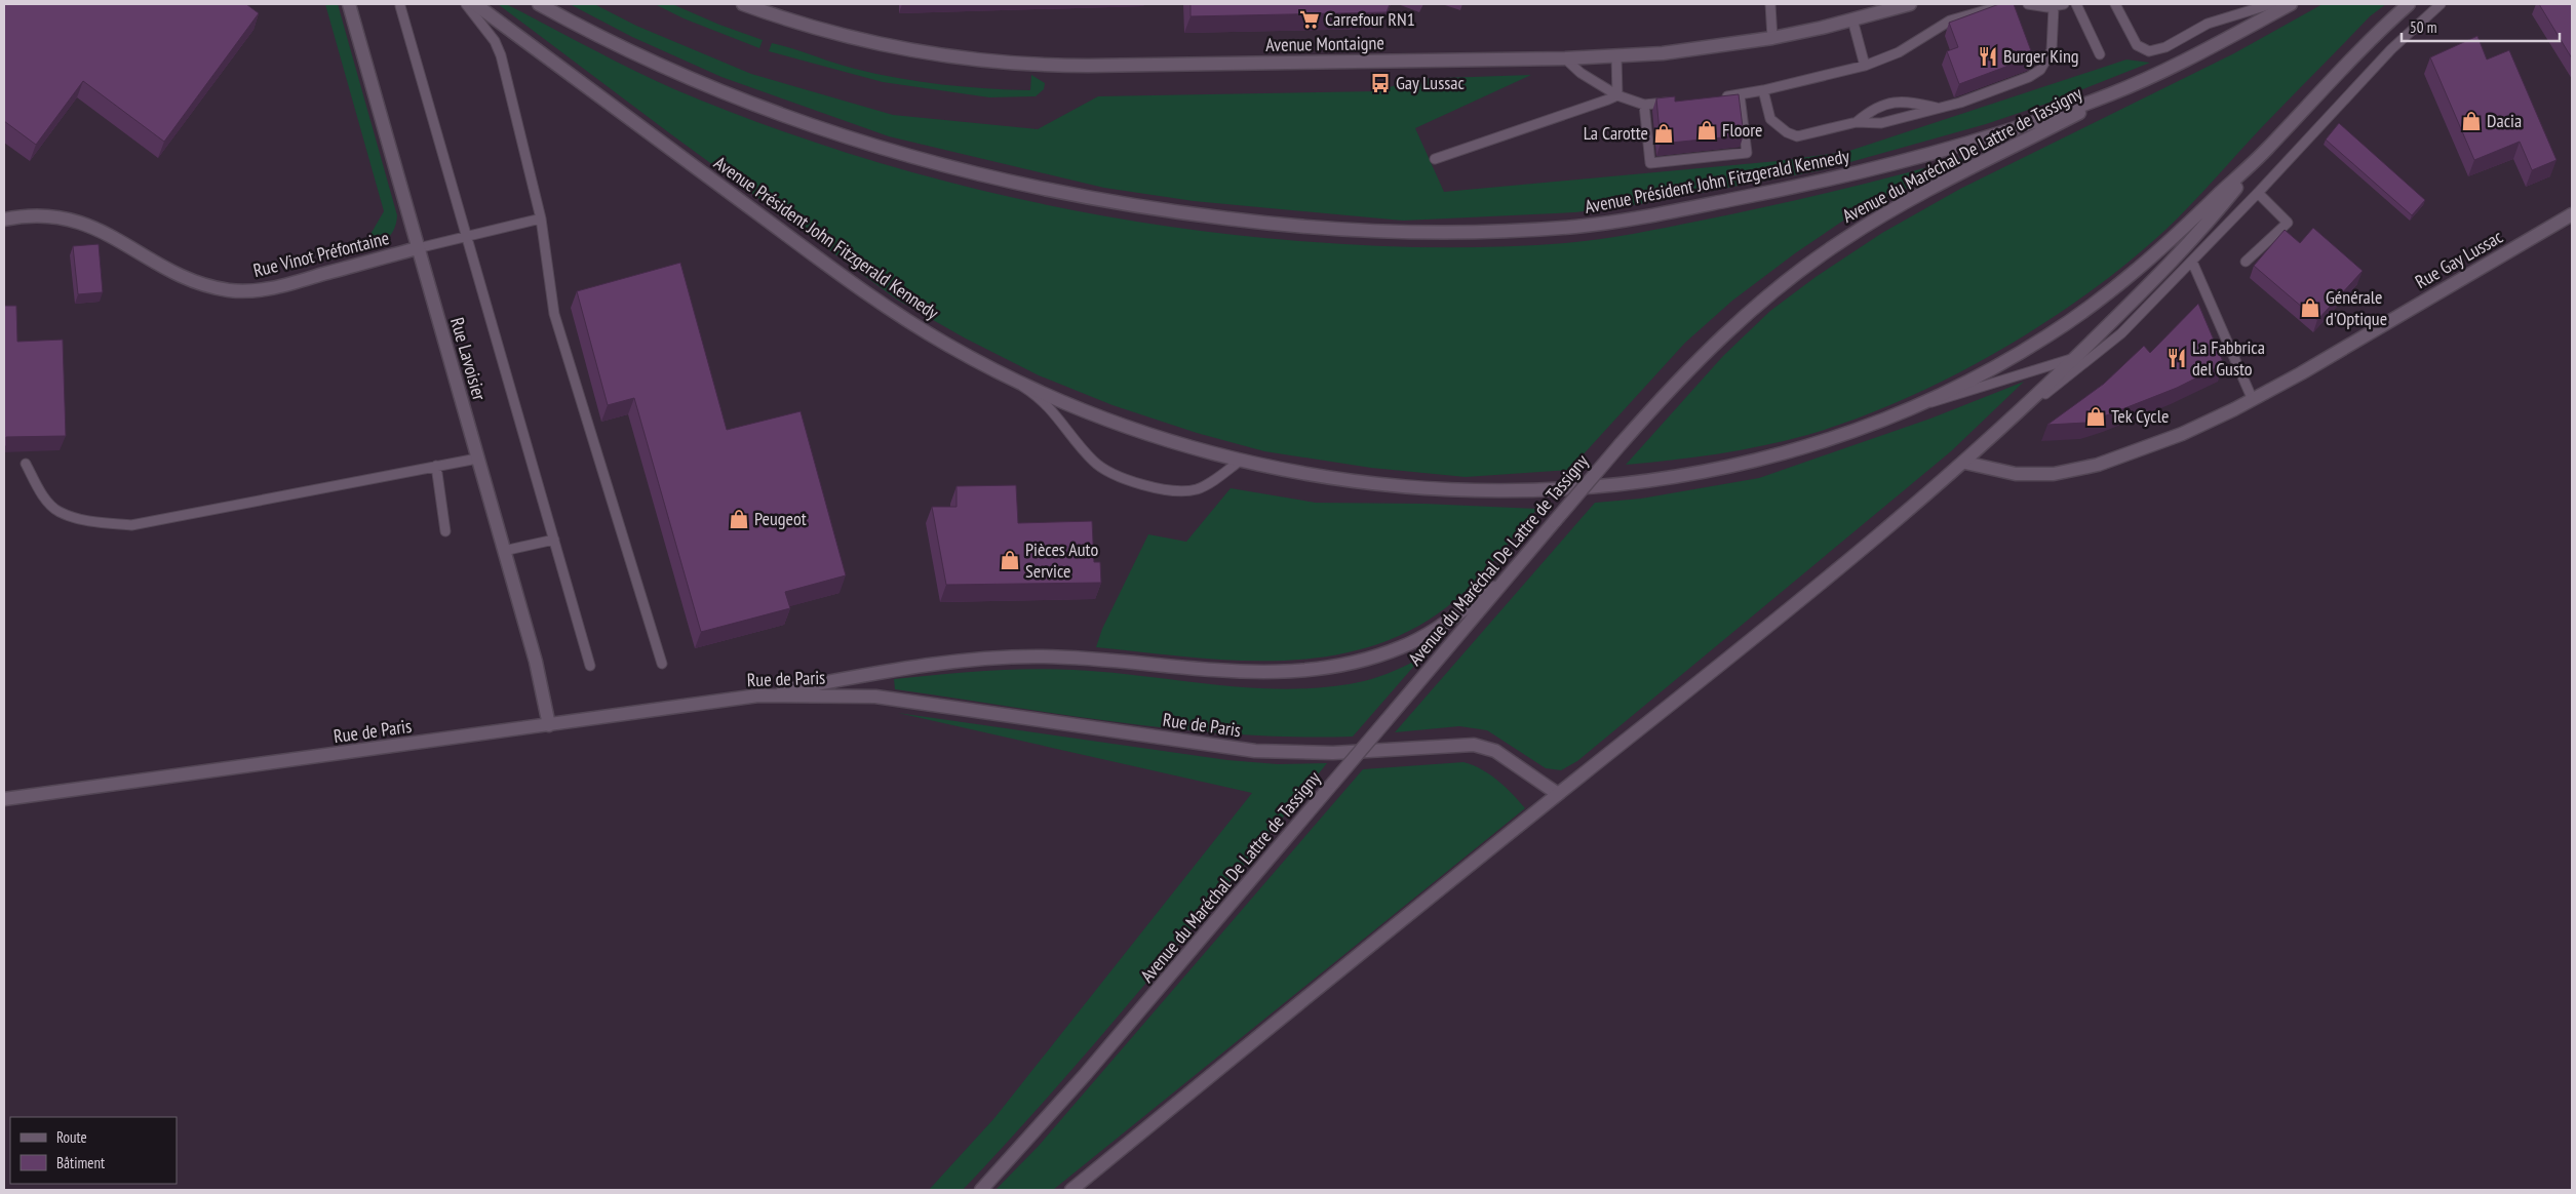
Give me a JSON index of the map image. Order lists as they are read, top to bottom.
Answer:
{
  "streets": {
    "main road": [
      "Avenue Montaigne",
      "Avenue du Maréchal De Lattre de Tassigny",
      "Avenue Président John Fitzgerald Kennedy",
      "Rue Vinot Préfontaine",
      "Rue Gay Lussac",
      "Rue Lavoisier",
      "Rue de Paris"
    ]
  },
  "crossings": [
    ["Avenue du Maréchal De Lattre de Tassigny", "Avenue Président John Fitzgerald Kennedy"],
    ["Rue Vinot Préfontaine", "Rue Lavoisier"],
    ["Rue Lavoisier", "Rue de Paris"]
  ],
  "places": {
    "supermarket": ["Carrefour RN1"],
    "restaurant": ["Burger King", "La Fabbrica del Gusto"],
    "bus stop": ["Gay Lussac"],
    "shop": [
      "Dacia",
      "Floore",
      "La Carotte",
      "Générale d'Optique",
      "Tek Cycle",
      "Peugeot",
      "Pièces Auto Service"
    ]
  },
  "legend": ["Route", "Bâtiment"],
  "scale_bar": "50 m"
}
